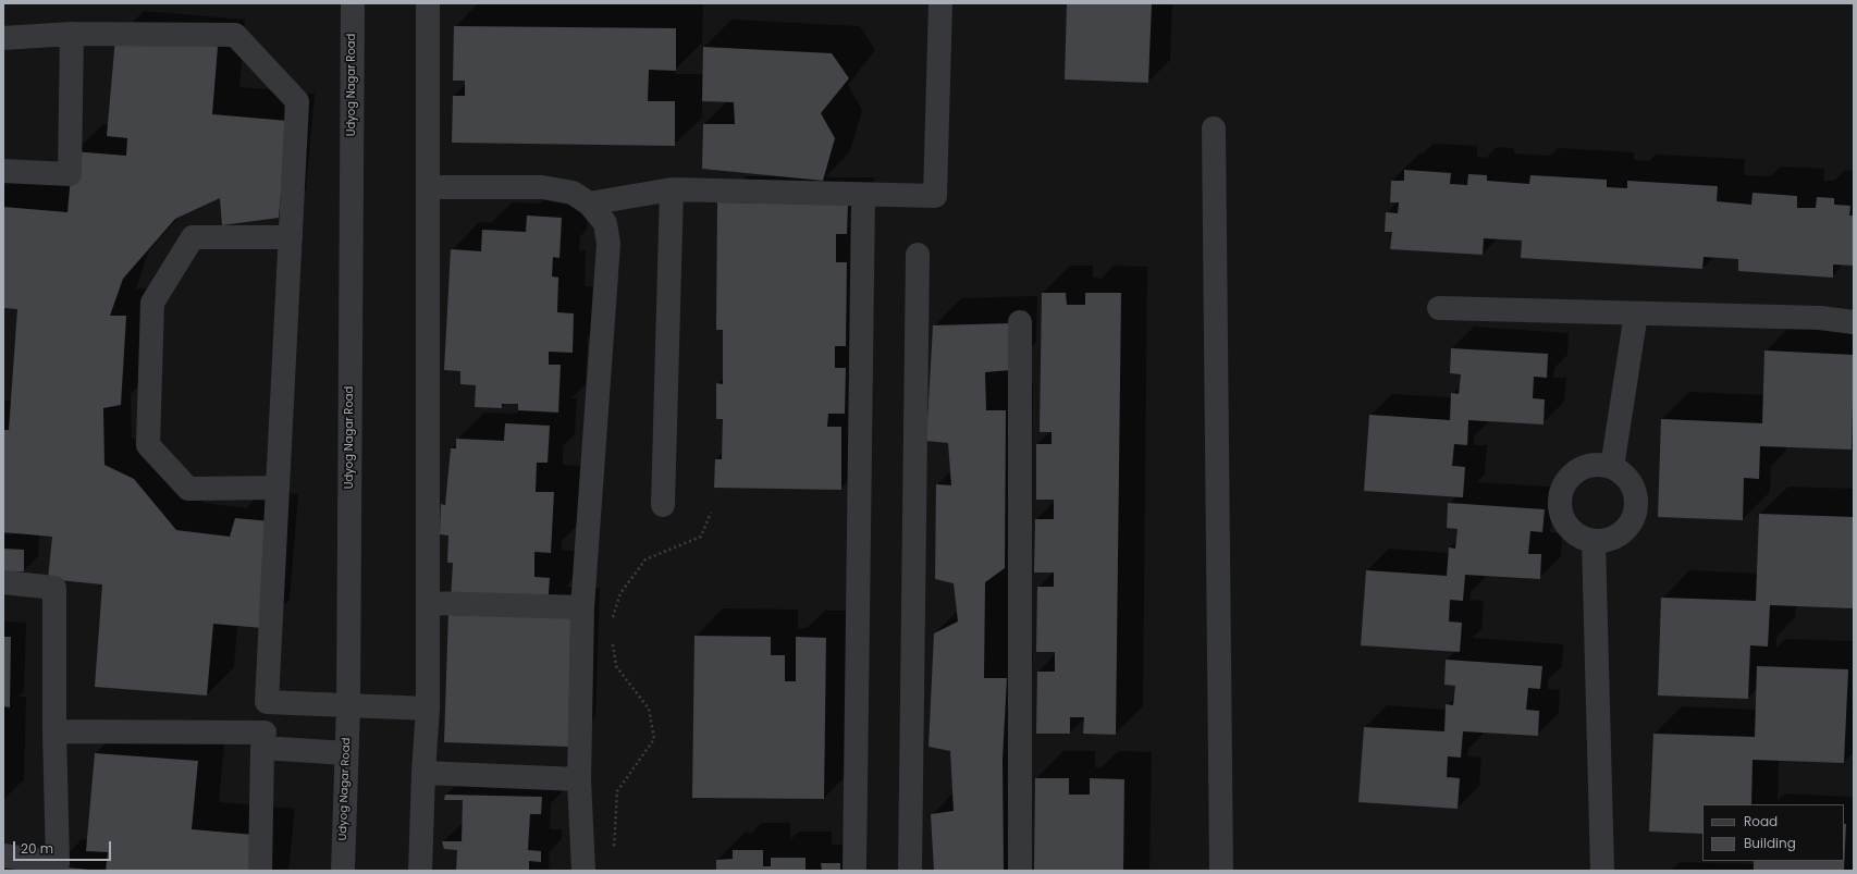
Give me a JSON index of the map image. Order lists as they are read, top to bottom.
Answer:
{
  "streets": {
    "street": ["Udyog Nagar Road"]
  },
  "legend": ["Road", "Building"],
  "scale_bar": "20 m"
}
